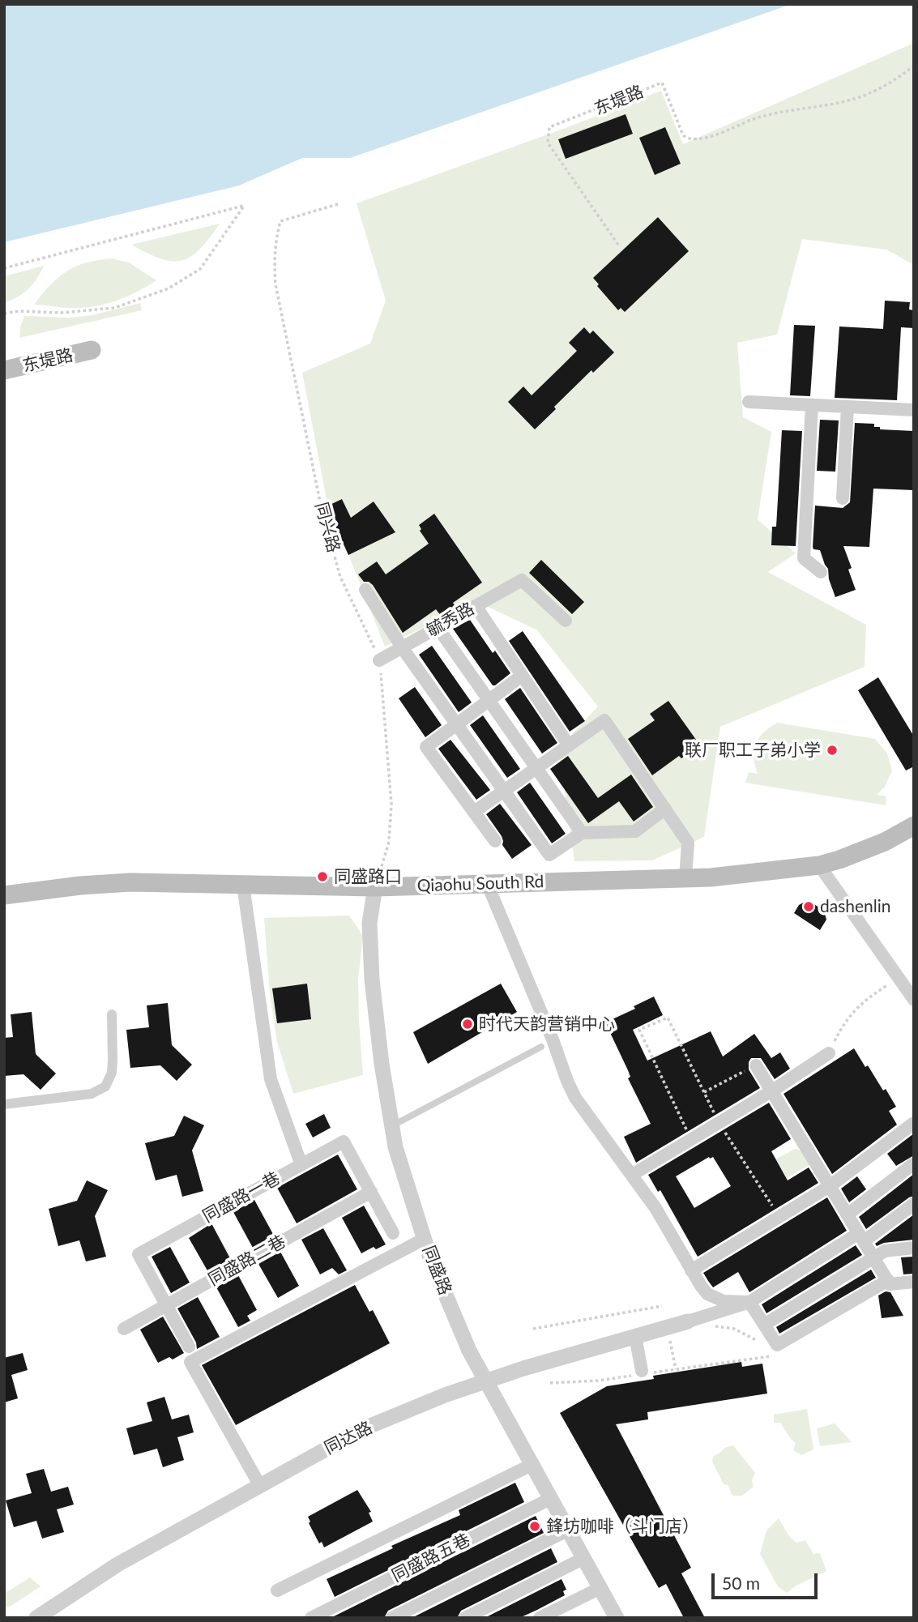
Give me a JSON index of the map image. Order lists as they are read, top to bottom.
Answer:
{
  "streets": {
    "main road": ["东堤路", "Qiaohu South Rd"],
    "street": [
      "毓秀路",
      "同盛路一巷",
      "同盛路二巷",
      "同盛路",
      "同达路",
      "同盛路五巷"
    ],
    "path": ["同兴路"]
  },
  "crossings": [
    ["同兴路", "毓秀路"],
    ["同兴路", "Qiaohu South Rd"],
    ["同兴路", "同盛路"],
    ["Qiaohu South Rd", "同盛路"],
    ["同盛路一巷", "同盛路二巷"],
    ["同盛路", "同达路"],
    ["同盛路", "同盛路五巷"]
  ],
  "places": [
    "联厂职工子弟小学",
    "同盛路口",
    "dashenlin",
    "时代天韵营销中心",
    "鋒坊咖啡（斗门店）"
  ],
  "scale_bar": "50 m"
}
